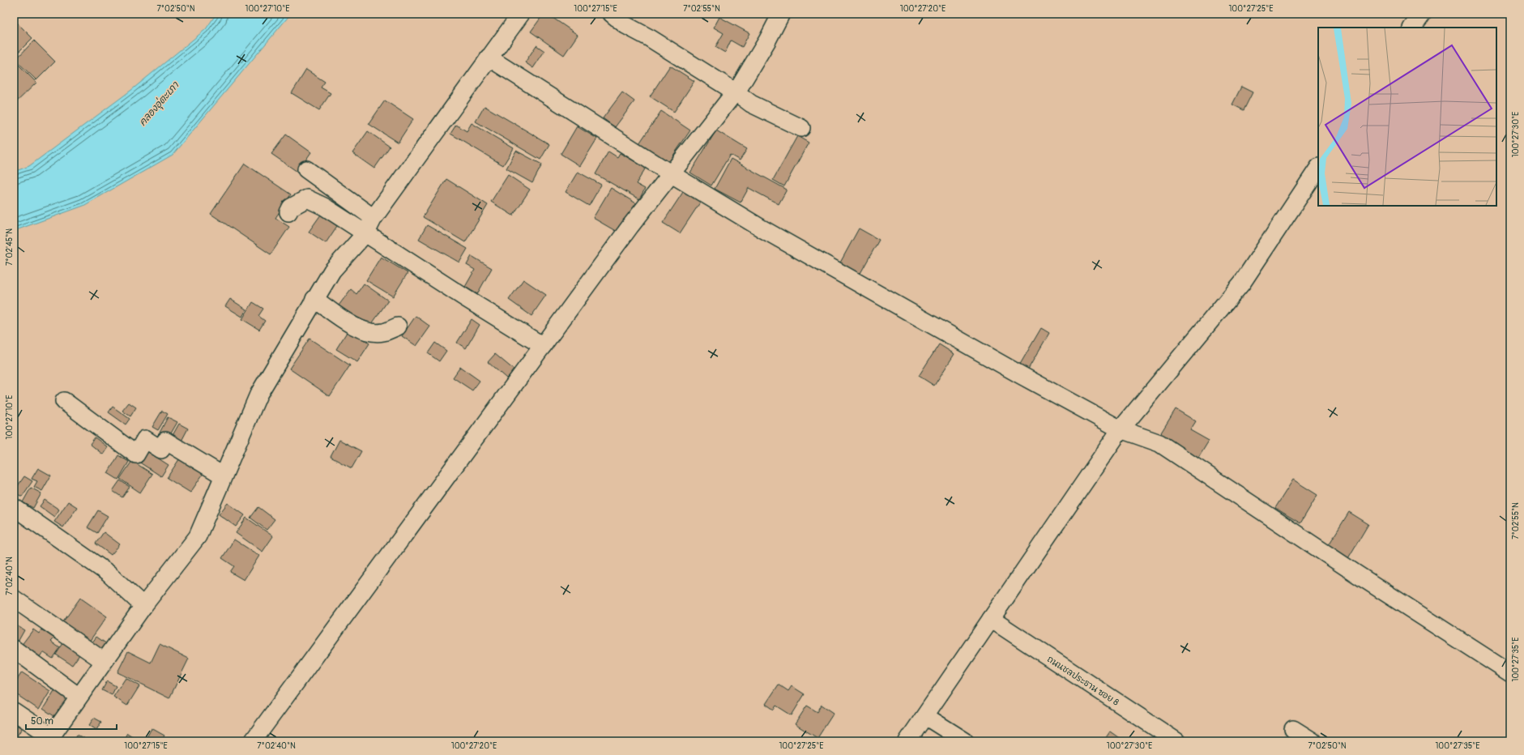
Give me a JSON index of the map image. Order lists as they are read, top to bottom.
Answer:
{
  "streets": {
    "street": ["ถนนชลประธาน ซอย 8"]
  },
  "water": ["คลองอุ่ตะเภา"],
  "scale_bar": "50 m",
  "coordinates": [
    "7°02'50\"N",
    "100°27'10\"E",
    "100°27'15\"E",
    "7°02'55\"N",
    "100°27'20\"E",
    "100°27'25\"E",
    "100°27'30\"E",
    "7°02'45\"N",
    "7°02'40\"N",
    "100°27'35\"E"
  ]
}
